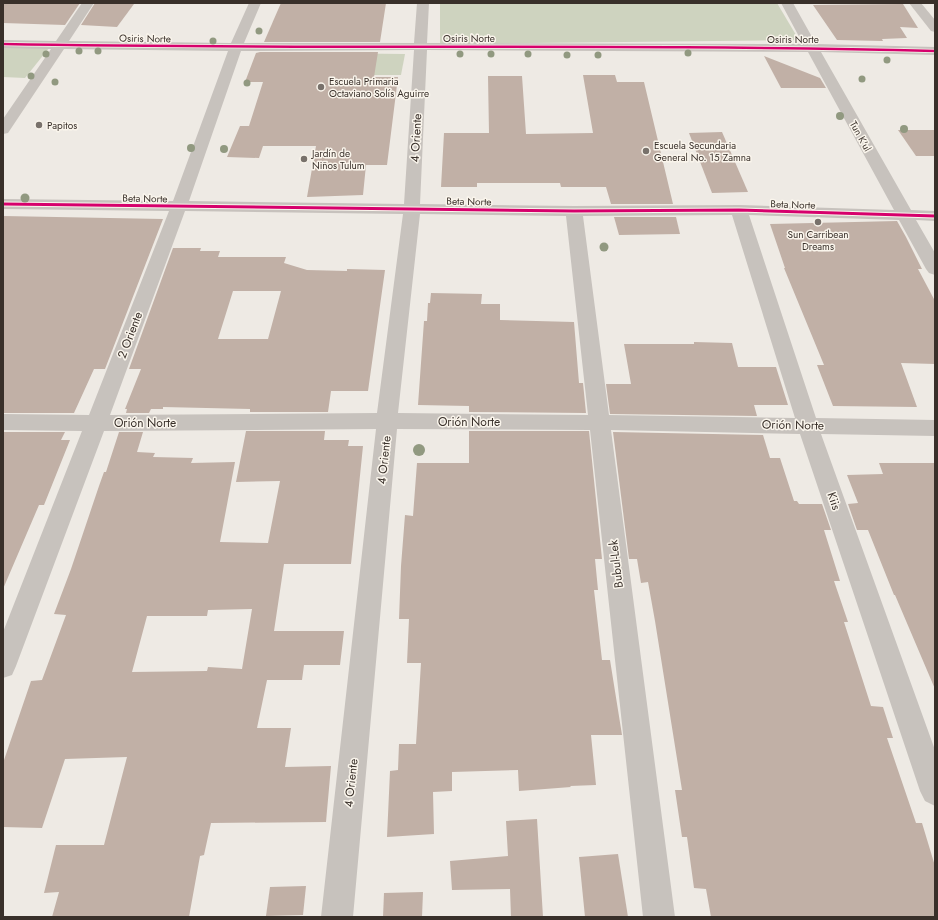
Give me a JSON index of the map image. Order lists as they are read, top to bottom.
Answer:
{
  "streets": {
    "street": [
      "Osiris Norte",
      "Tun K'ul",
      "4 Oriente",
      "Beta Norte",
      "2 Oriente",
      "Orión Norte",
      "Kiis",
      "Bubul-Lek"
    ]
  },
  "crossings": [
    ["Osiris Norte", "Tun K'ul"],
    ["Osiris Norte", "4 Oriente"],
    ["Osiris Norte", "2 Oriente"],
    ["Tun K'ul", "Beta Norte"],
    ["4 Oriente", "Beta Norte"],
    ["4 Oriente", "Orión Norte"],
    ["Beta Norte", "2 Oriente"],
    ["Beta Norte", "Kiis"],
    ["Beta Norte", "Bubul-Lek"],
    ["2 Oriente", "Orión Norte"],
    ["Orión Norte", "Kiis"],
    ["Orión Norte", "Bubul-Lek"]
  ],
  "places": [
    "Escuela Primaria Octaviano Solís Aguirre",
    "Papitos",
    "Escuela Secundaria General No. 15 Zamna",
    "Jardín de Niños Tulum",
    "Sun Carribean Dreams"
  ]
}
